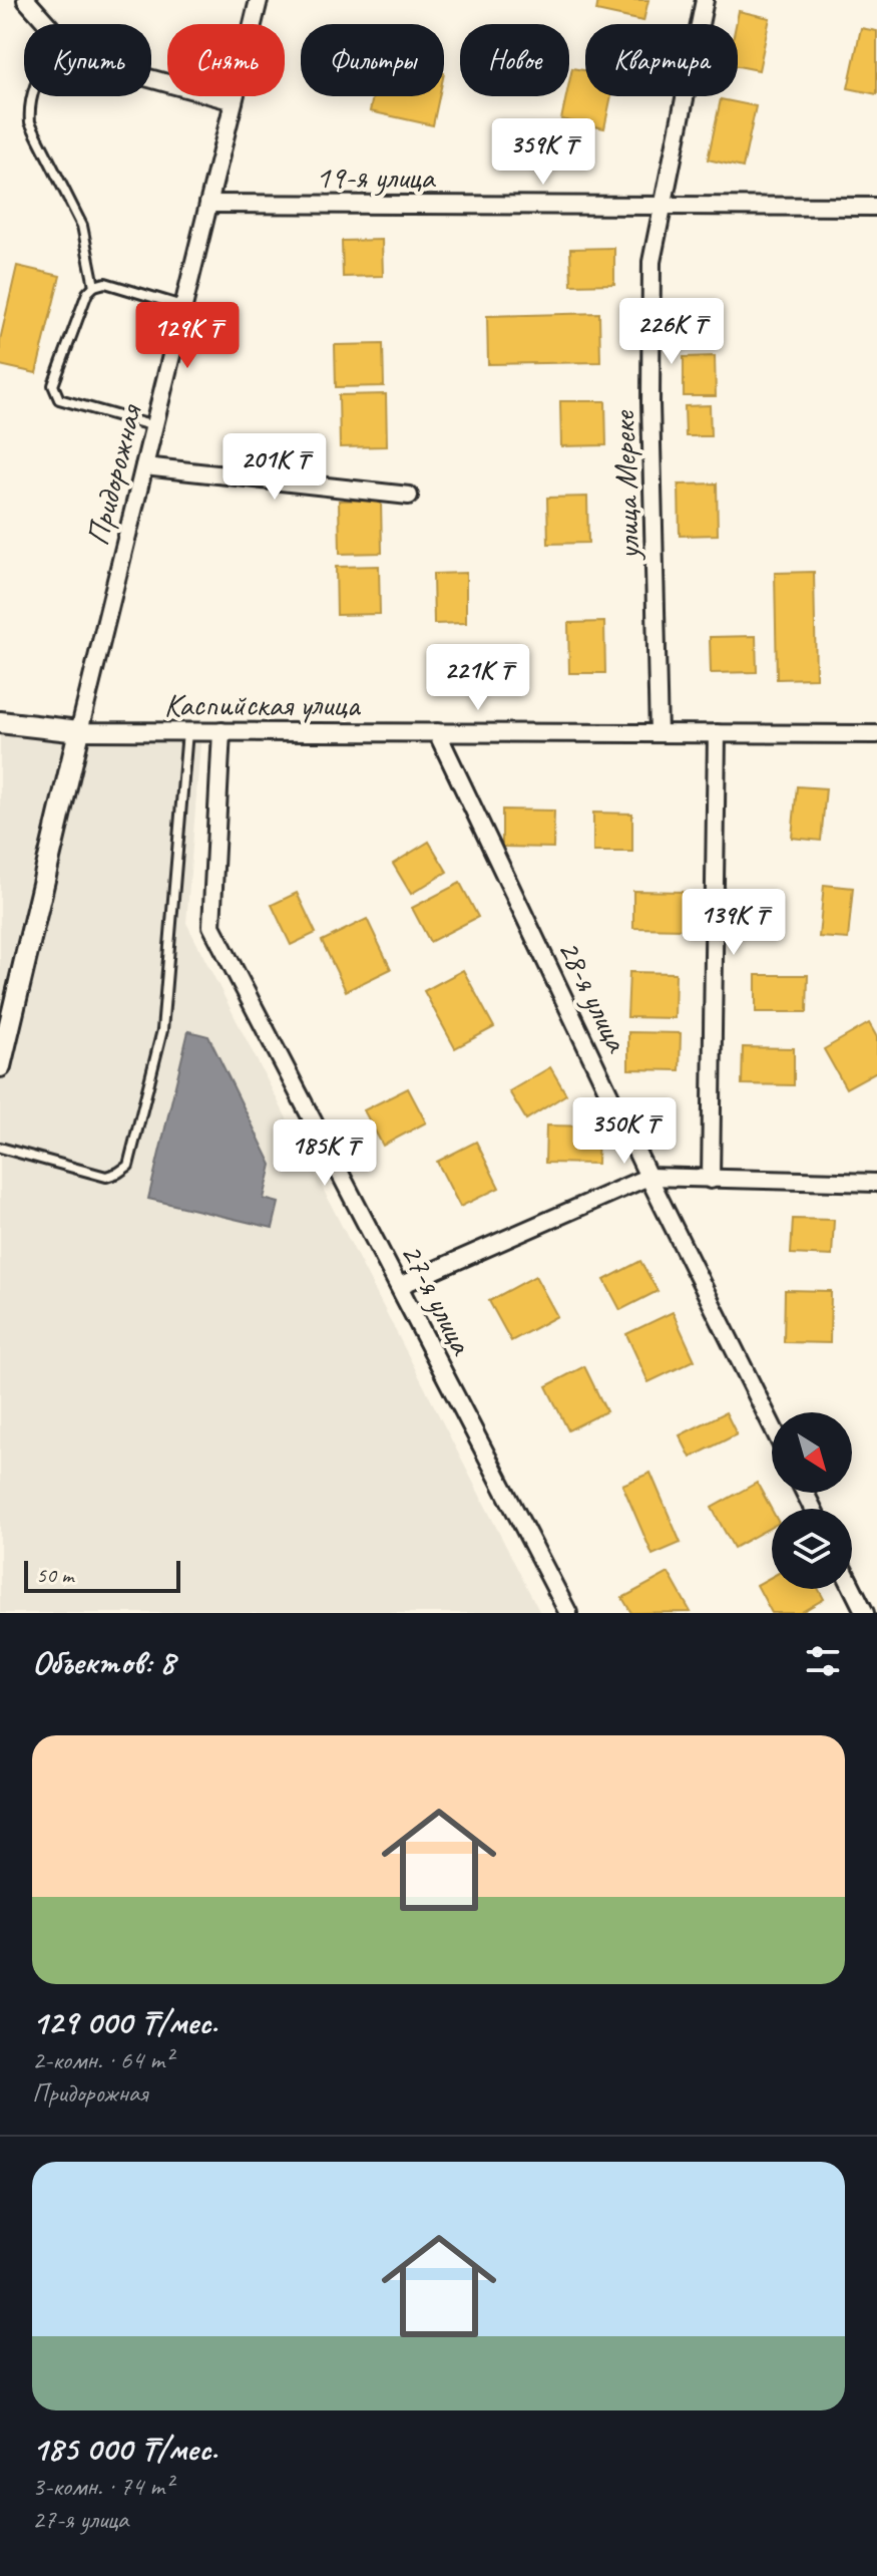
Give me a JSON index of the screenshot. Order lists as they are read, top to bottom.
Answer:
{
  "streets": {
    "street": [
      "19-я улица",
      "Придорожная",
      "улица Мереке",
      "Каспийская улица",
      "28-я улица",
      "27-я улица"
    ]
  },
  "crossings": [
    ["19-я улица", "Придорожная"],
    ["19-я улица", "улица Мереке"],
    ["Придорожная", "Каспийская улица"],
    ["улица Мереке", "Каспийская улица"],
    ["Каспийская улица", "28-я улица"],
    ["Каспийская улица", "27-я улица"]
  ],
  "scale_bar": "50 m",
  "north": "bottom right",
  "page": {
    "chip": [
      "Купить",
      "Снять",
      "Фильтры",
      "Новое",
      "Квартира"
    ],
    "price": [
      "359K ₸",
      "226K ₸",
      "129K ₸",
      "201K ₸",
      "221K ₸",
      "139K ₸",
      "350K ₸",
      "185K ₸"
    ],
    "scale": "50 m",
    "heading": "Объектов: 8",
    "list": [
      {
        "name": "129 000 ₸/мес.",
        "note": "2-комн. · 64 m² · Придорожная"
      },
      {
        "name": "185 000 ₸/мес.",
        "note": "3-комн. · 74 m² · 27-я улица"
      }
    ]
  }
}
